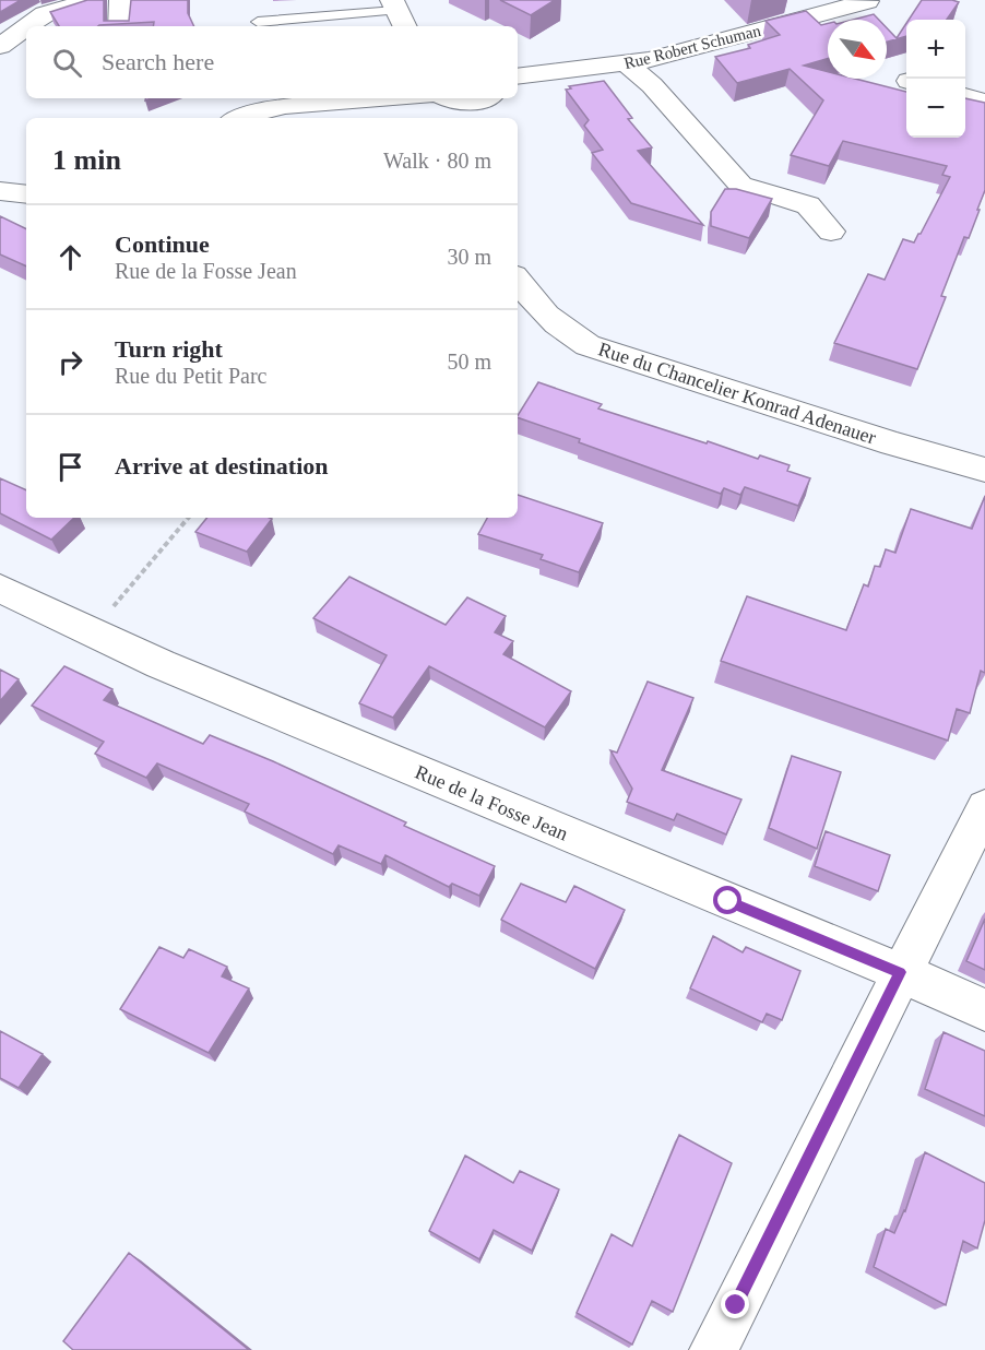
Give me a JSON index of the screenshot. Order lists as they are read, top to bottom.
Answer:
{
  "streets": {
    "street": ["Rue Robert Schuman", "Rue du Chancelier Konrad Adenauer", "Rue de la Fosse Jean"]
  },
  "north": "bottom right",
  "page": {
    "map_buttons": ["+", "−"],
    "search": "Search here",
    "heading": ["1 min", "Walk · 80 m"],
    "list": [
      ["Continue", "Rue de la Fosse Jean", "30 m"],
      ["Turn right", "Rue du Petit Parc", "50 m"],
      "Arrive at destination"
    ]
  }
}
